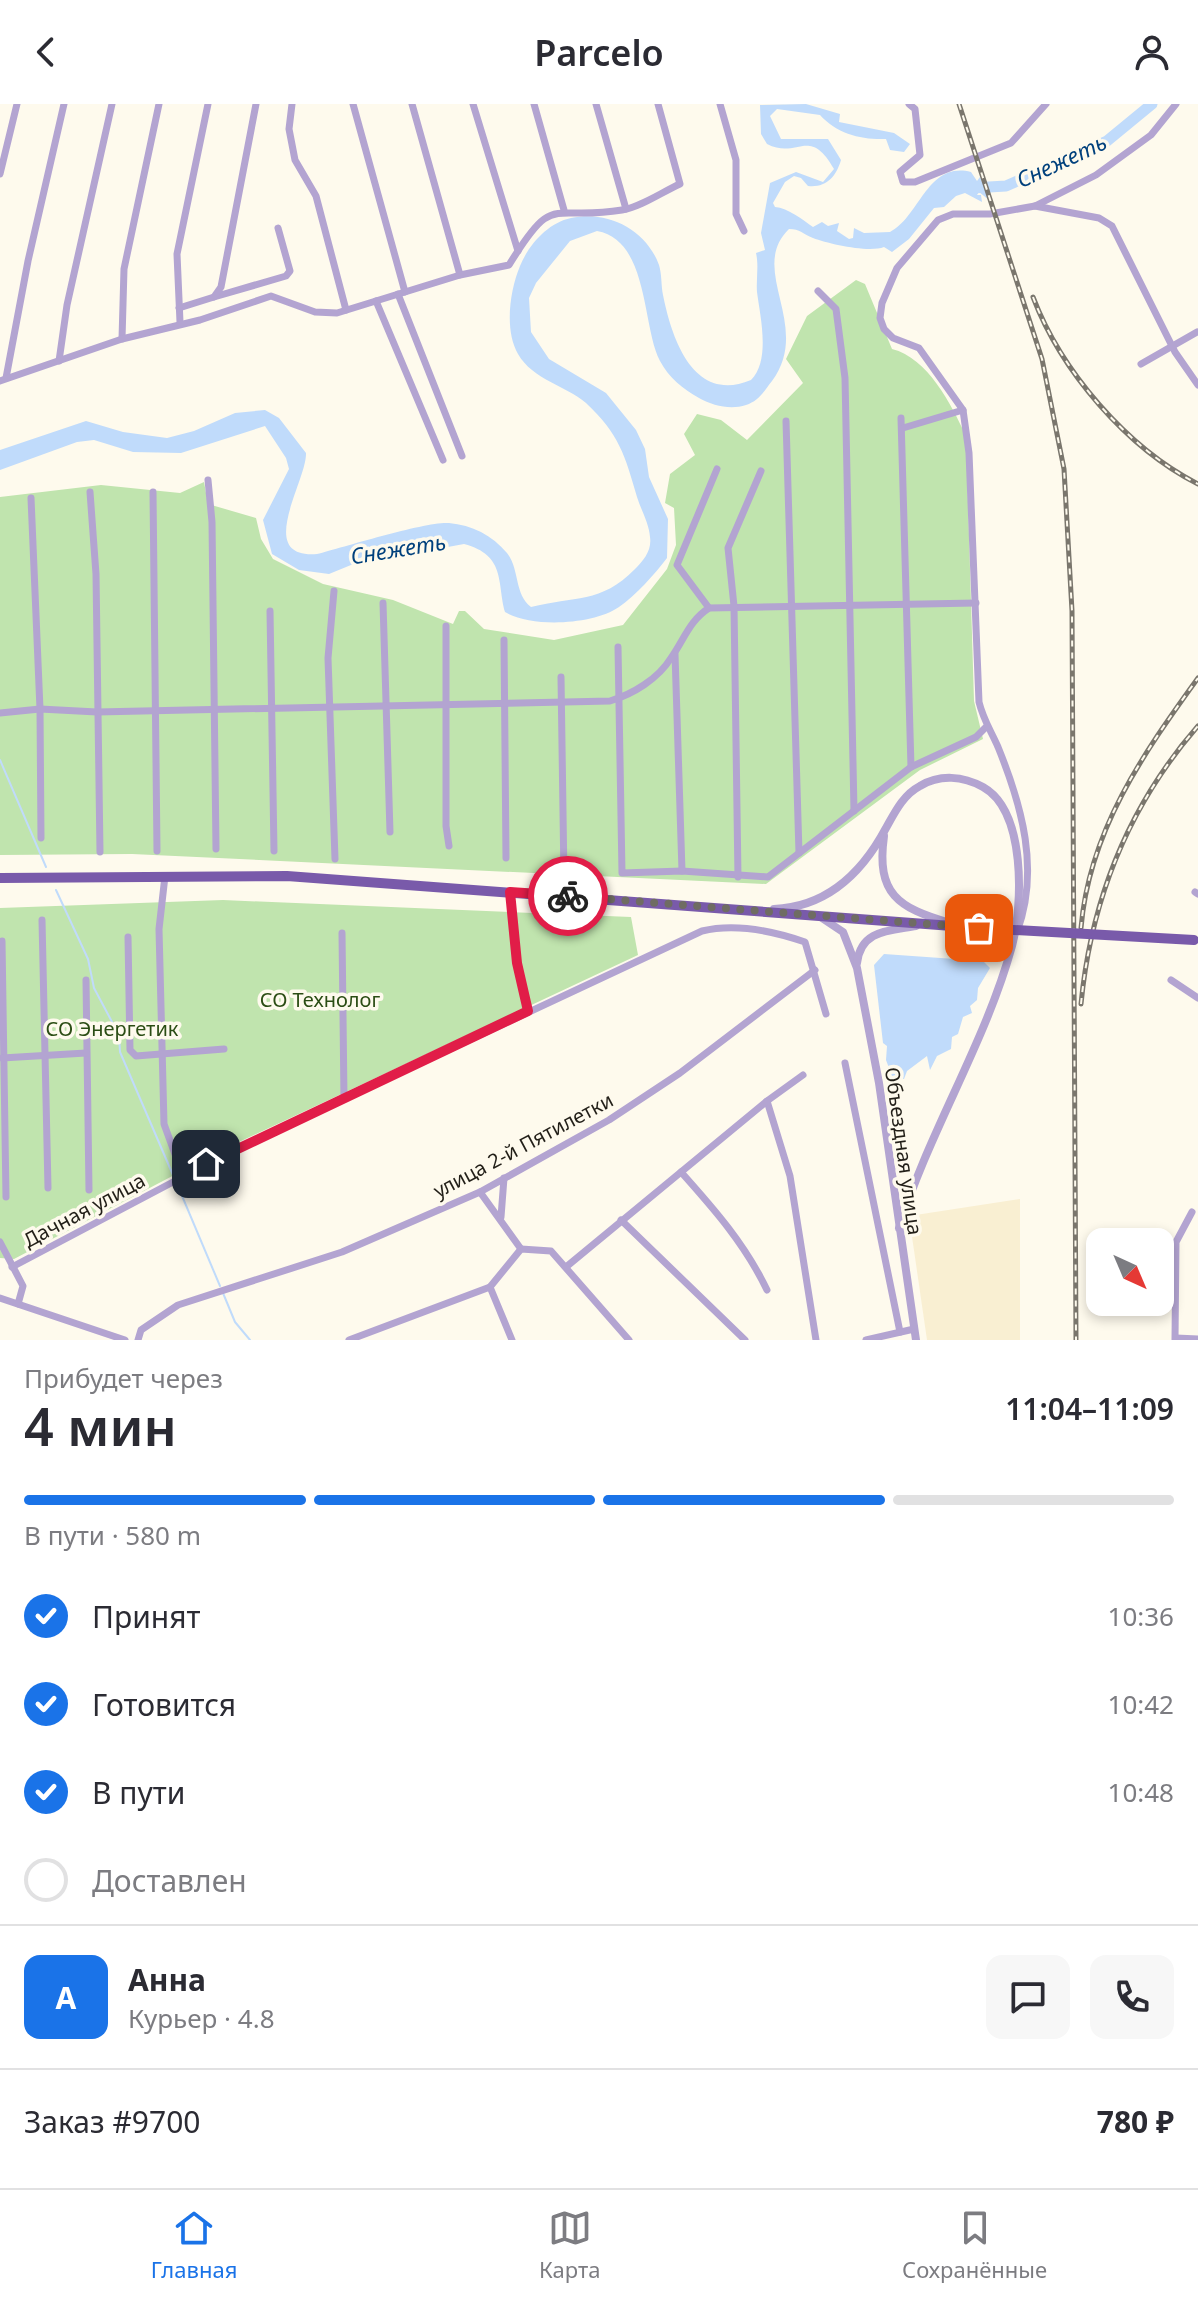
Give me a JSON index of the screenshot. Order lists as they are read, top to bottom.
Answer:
{
  "streets": {
    "street": ["улица 2-й Пятилетки", "Объездная улица", "Дачная улица"]
  },
  "crossings": [
    ["улица 2-й Пятилетки", "Дачная улица"]
  ],
  "water": ["Снежеть"],
  "parks": ["СО Технолог", "СО Энергетик"],
  "north": "bottom right",
  "page": {
    "header": "Parcelo",
    "heading": ["4 мин", "Прибудет через", "11:04–11:09"],
    "panel": [
      "Анна",
      "Курьер · 4.8",
      "Заказ #9700",
      "780 ₽"
    ],
    "bar": "В пути · 580 m",
    "list": [
      ["Принят", "10:36"],
      ["Готовится", "10:42"],
      ["В пути", "10:48"],
      "Доставлен"
    ],
    "round": "А",
    "tabs": ["Главная", "Карта", "Сохранённые"]
  }
}
